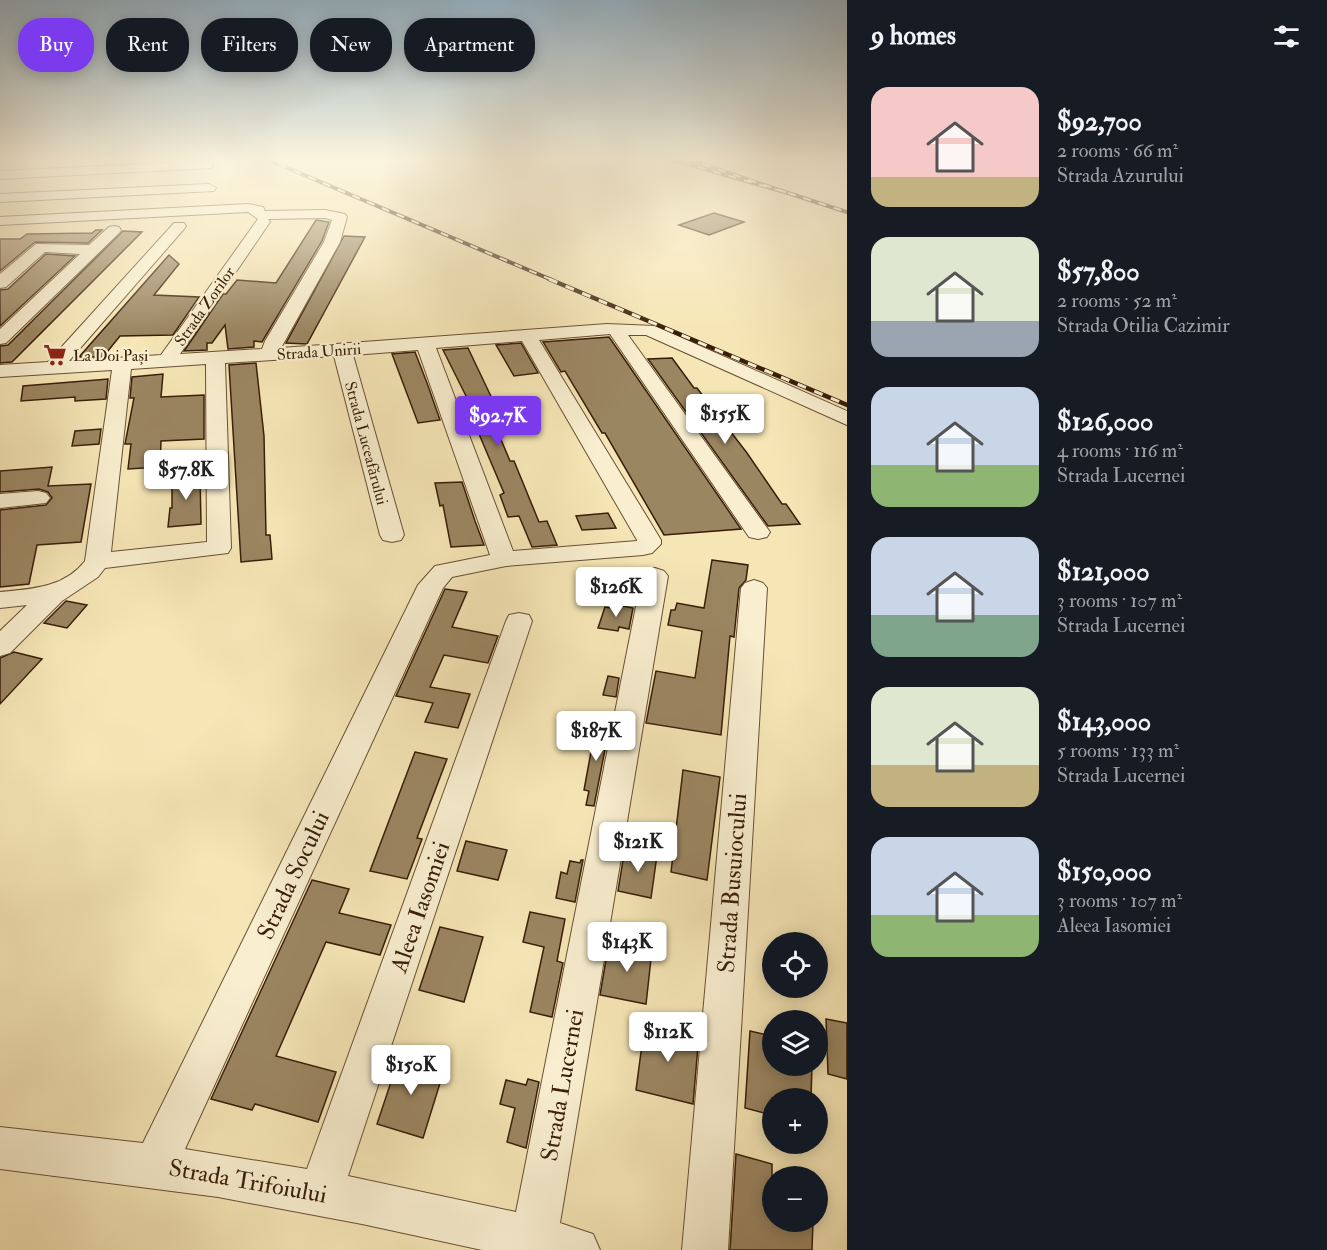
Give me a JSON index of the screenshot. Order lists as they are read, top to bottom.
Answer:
{
  "streets": {
    "street": [
      "Strada Zorilor",
      "Strada Unirii",
      "Strada Luceafǎrului",
      "Strada Socului",
      "Strada Busuiocului",
      "Aleea Iasomiei",
      "Strada Lucernei",
      "Strada Trifoiului"
    ]
  },
  "crossings": [
    ["Strada Zorilor", "Strada Unirii"],
    ["Strada Unirii", "Strada Luceafǎrului"],
    ["Strada Socului", "Strada Trifoiului"],
    ["Aleea Iasomiei", "Strada Trifoiului"],
    ["Strada Lucernei", "Strada Trifoiului"]
  ],
  "places": {
    "supermarket": ["La Doi Pași"]
  },
  "page": {
    "heading": "9 homes",
    "chip": [
      "Buy",
      "Rent",
      "Filters",
      "New",
      "Apartment"
    ],
    "list": [
      {
        "name": "$92,700",
        "note": "2 rooms · 66 m² · Strada Azurului"
      },
      {
        "name": "$57,800",
        "note": "2 rooms · 52 m² · Strada Otilia Cazimir"
      },
      {
        "name": "$126,000",
        "note": "4 rooms · 116 m² · Strada Lucernei"
      },
      {
        "name": "$121,000",
        "note": "3 rooms · 107 m² · Strada Lucernei"
      },
      {
        "name": "$143,000",
        "note": "5 rooms · 133 m² · Strada Lucernei"
      },
      {
        "name": "$150,000",
        "note": "3 rooms · 107 m² · Aleea Iasomiei"
      }
    ],
    "price": [
      "$155K",
      "$92.7K",
      "$57.8K",
      "$126K",
      "$187K",
      "$121K",
      "$143K",
      "$112K",
      "$150K"
    ],
    "map_buttons": ["+", "−"]
  }
}
